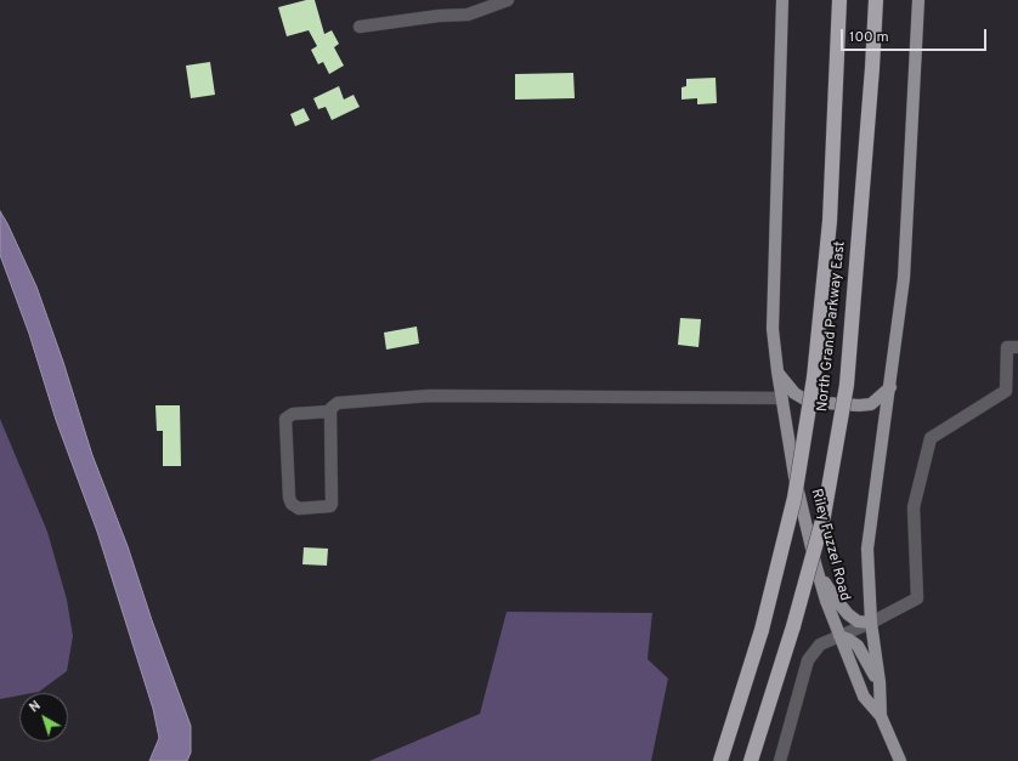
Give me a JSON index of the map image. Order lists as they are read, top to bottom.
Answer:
{
  "streets": {
    "highway": ["North Grand Parkway East"],
    "main road": ["Riley Fuzzel Road"]
  },
  "scale_bar": "100 m",
  "north": "top left"
}
